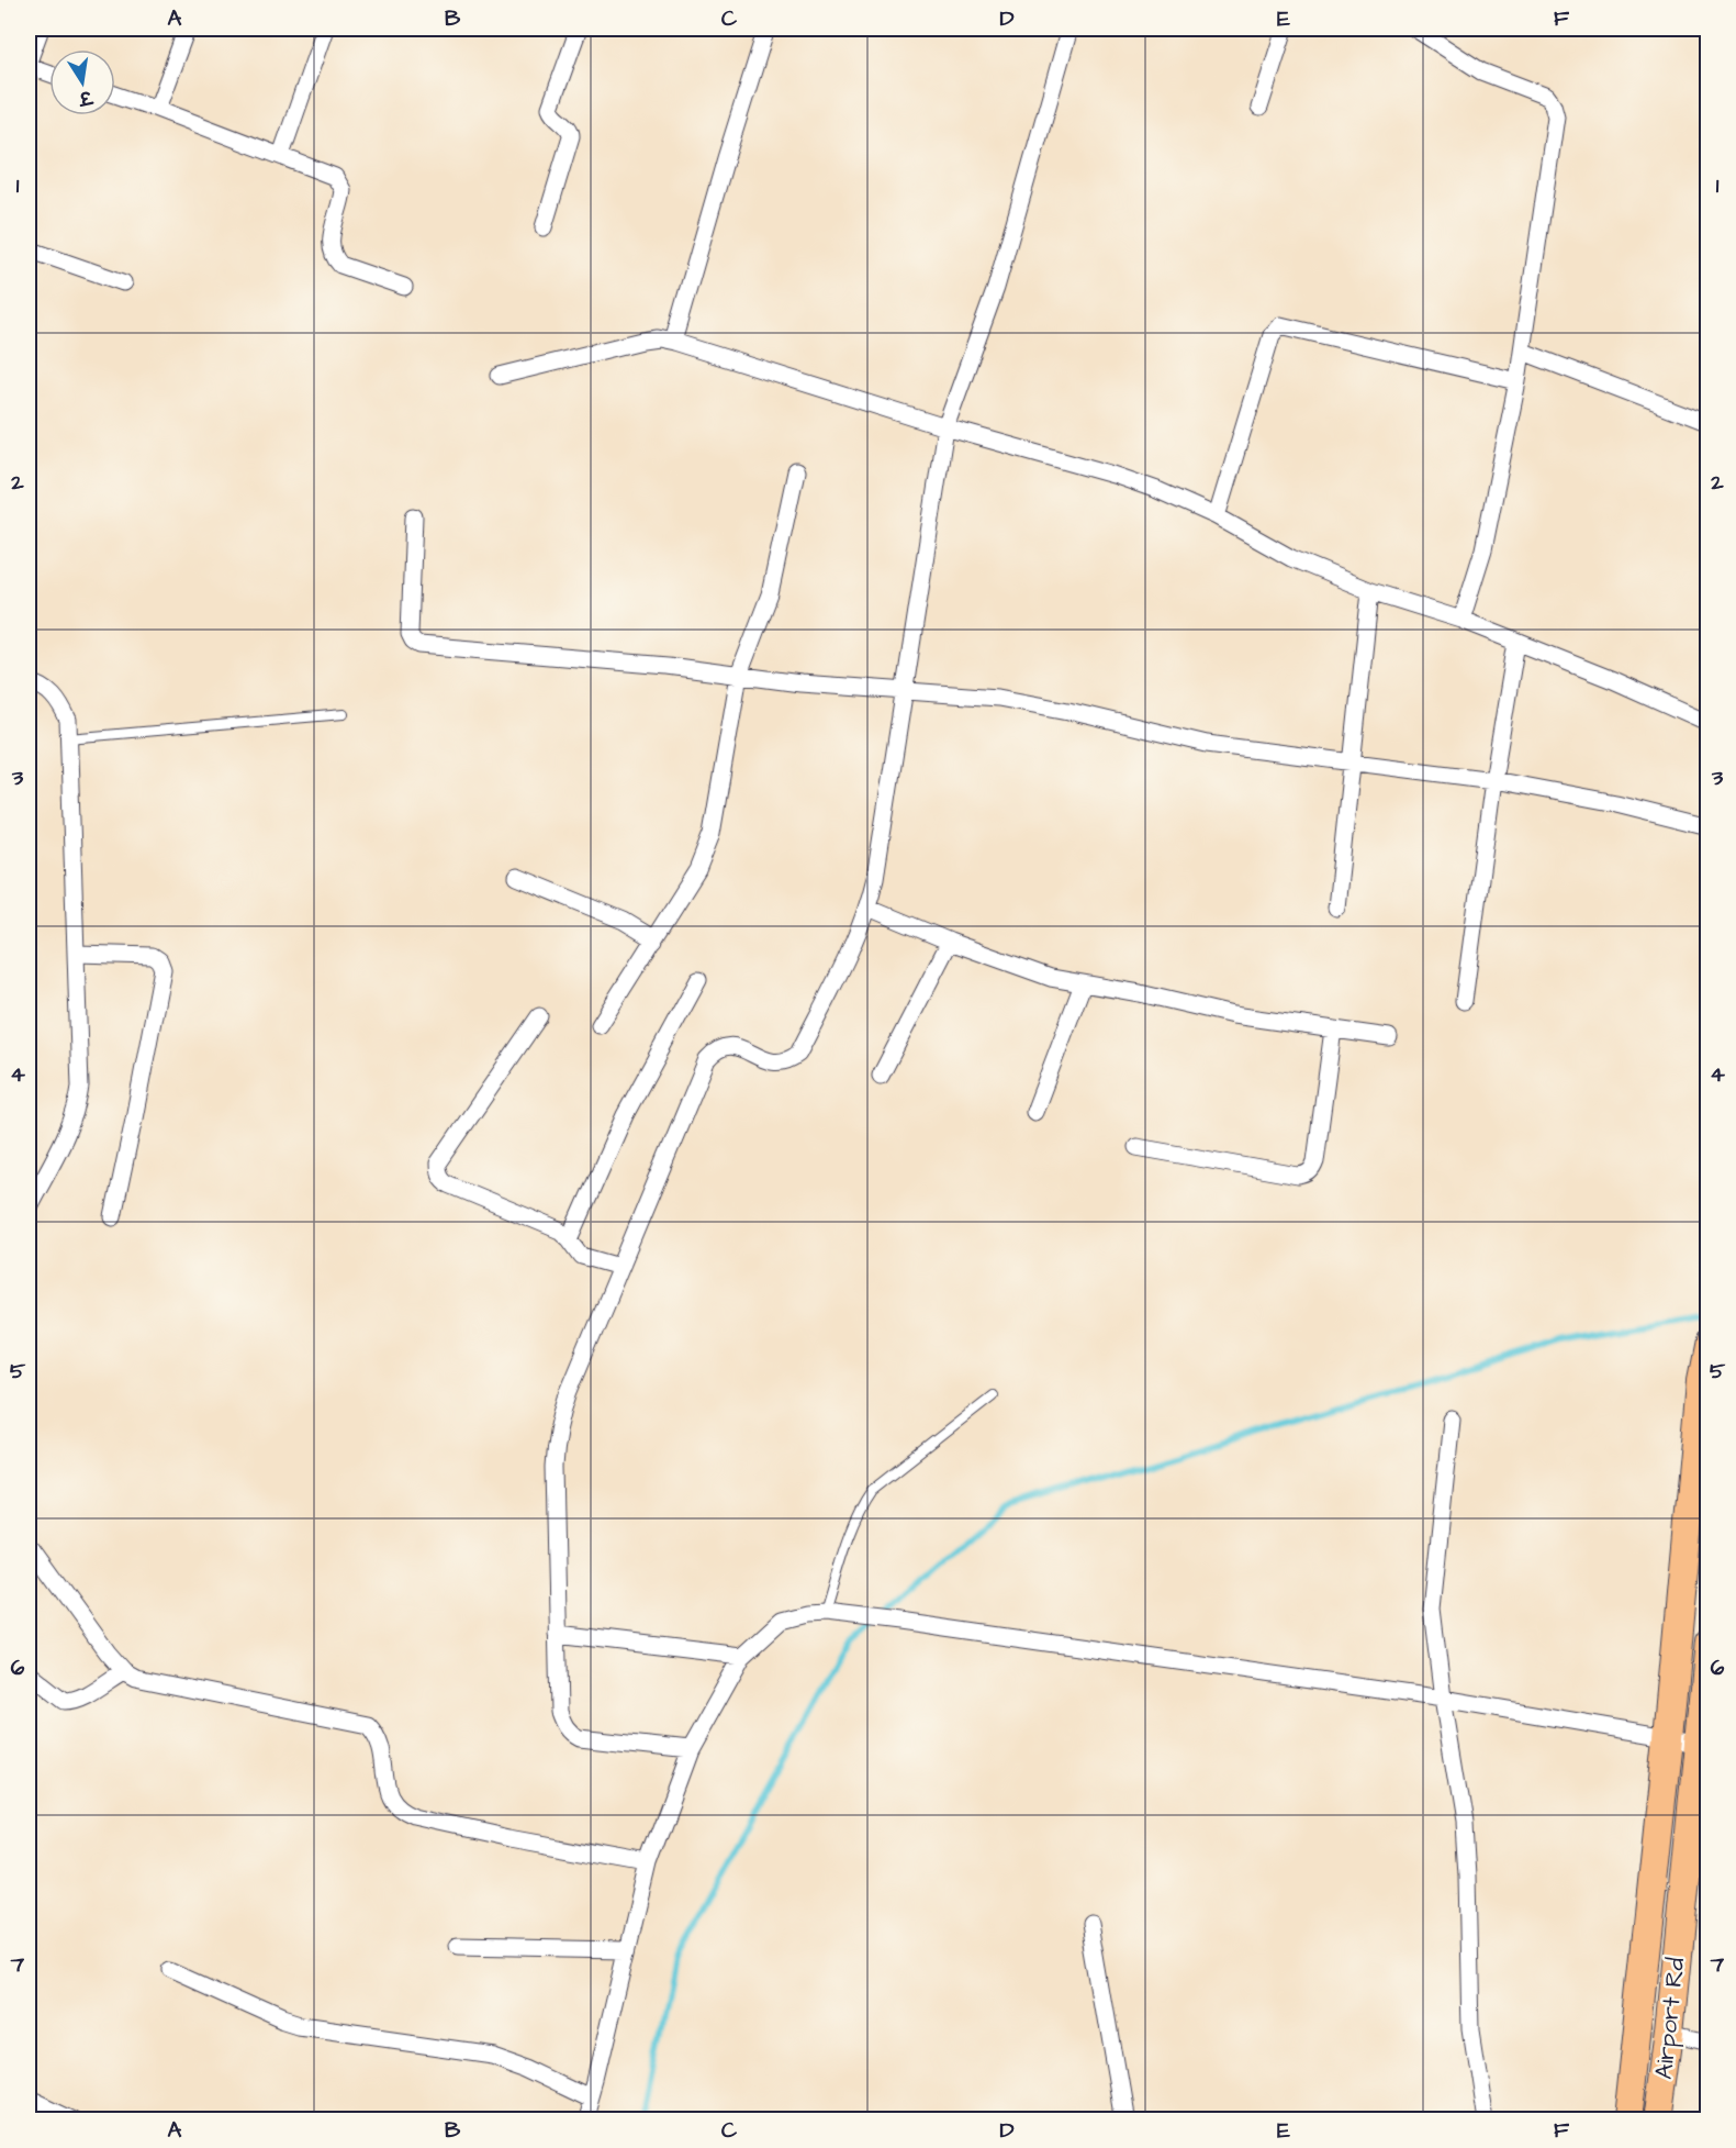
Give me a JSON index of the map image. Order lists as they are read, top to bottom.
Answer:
{
  "streets": {
    "main road": ["Airport Rd"]
  },
  "north": "bottom",
  "grid": {
    "columns": [
      "A",
      "B",
      "C",
      "D",
      "E",
      "F"
    ],
    "rows": [
      "1",
      "2",
      "3",
      "4",
      "5",
      "6",
      "7"
    ]
  }
}
